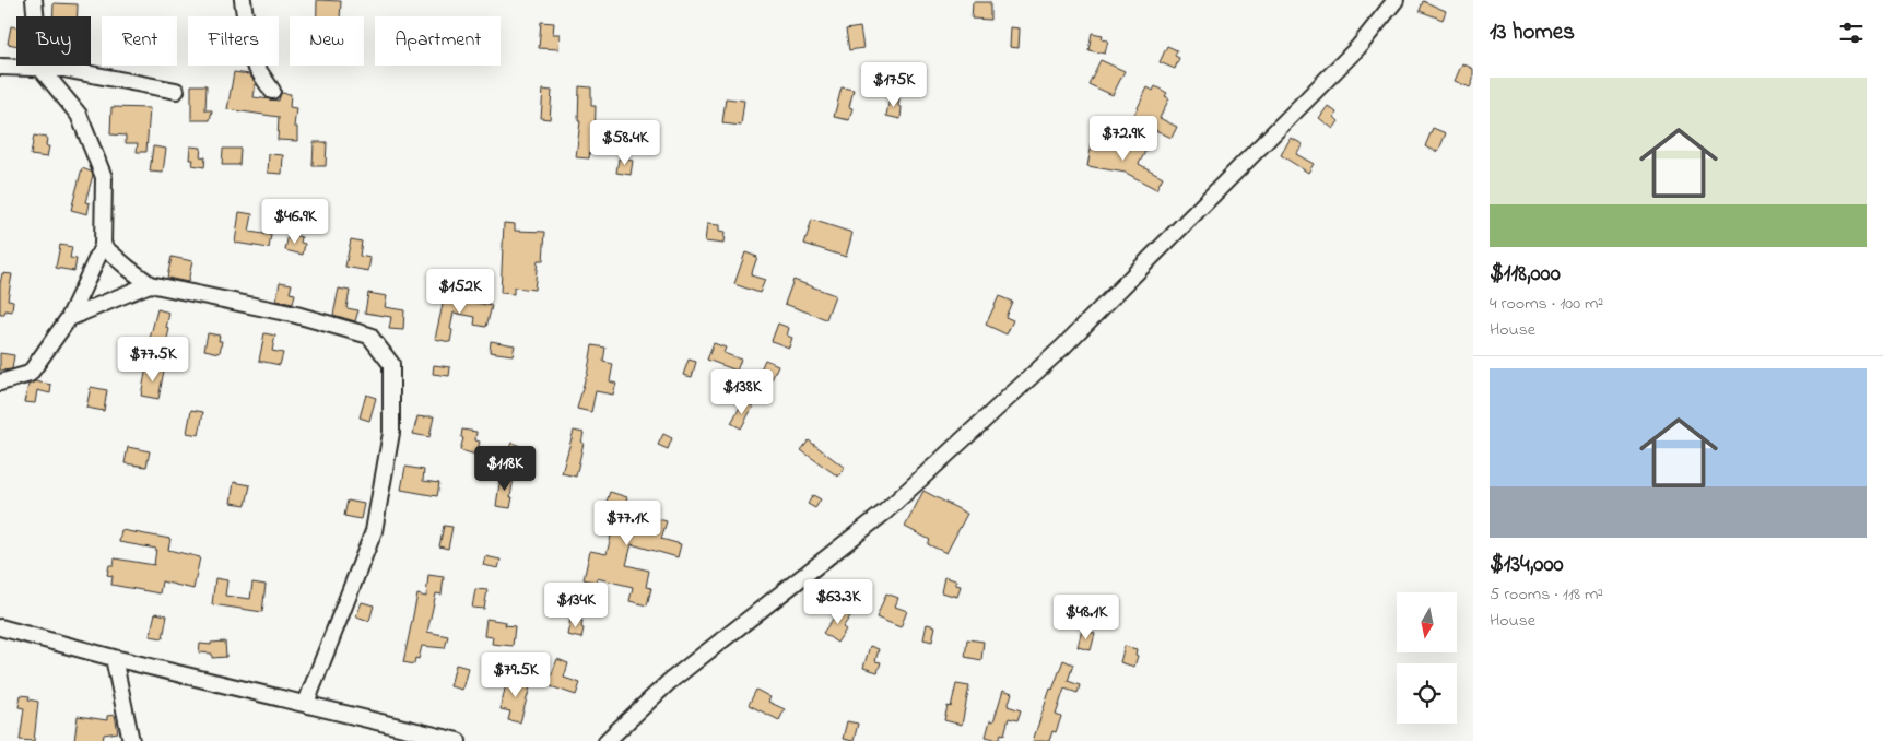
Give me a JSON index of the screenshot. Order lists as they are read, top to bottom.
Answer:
{
  "north": "bottom",
  "page": {
    "heading": "13 homes",
    "chip": [
      "Buy",
      "Rent",
      "Filters",
      "New",
      "Apartment"
    ],
    "price": [
      "$175K",
      "$72.9K",
      "$58.4K",
      "$46.9K",
      "$152K",
      "$77.5K",
      "$138K",
      "$118K",
      "$77.1K",
      "$63.3K",
      "$134K",
      "$48.1K",
      "$79.5K"
    ],
    "list": [
      {
        "name": "$118,000",
        "note": "4 rooms · 100 m² · House"
      },
      {
        "name": "$134,000",
        "note": "5 rooms · 118 m² · House"
      }
    ]
  }
}
